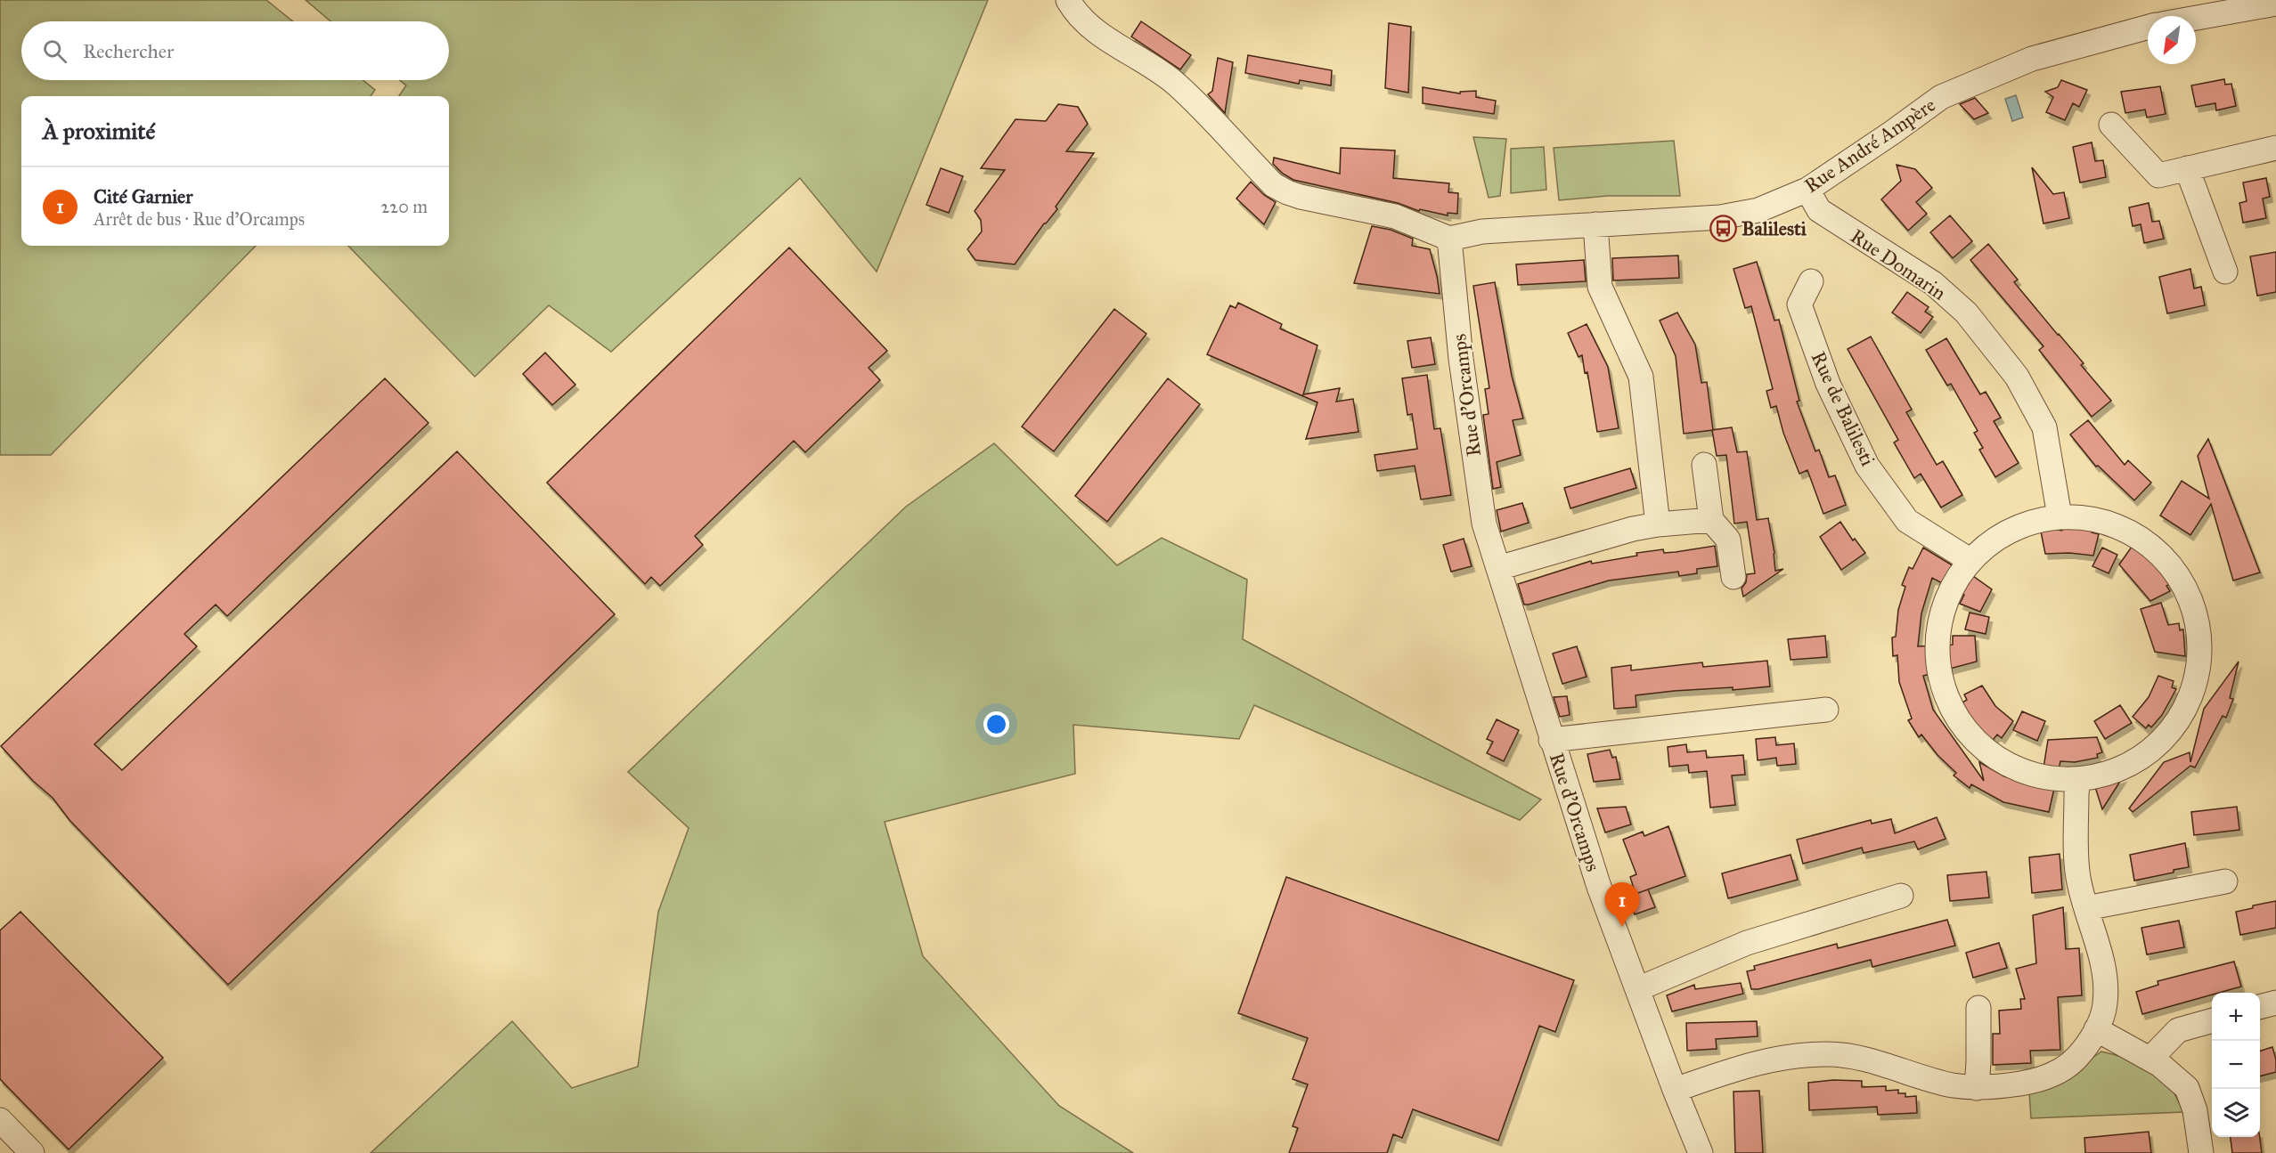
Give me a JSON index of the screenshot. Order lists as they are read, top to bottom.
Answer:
{
  "streets": {
    "street": [
      "Rue André Ampère",
      "Rue Domarin",
      "Rue d'Orcamps",
      "Rue de Balilesti"
    ]
  },
  "crossings": [
    ["Rue André Ampère", "Rue Domarin"],
    ["Rue André Ampère", "Rue d'Orcamps"]
  ],
  "places": {
    "bus stop": ["Balilesti"]
  },
  "north": "bottom left",
  "page": {
    "search": "Rechercher",
    "heading": "À proximité",
    "list": [
      {
        "mark": "1",
        "name": "Cité Garnier",
        "note": "Arrêt de bus · Rue d'Orcamps",
        "value": "220 m"
      }
    ],
    "pins": "1",
    "map_buttons": ["+", "−"]
  }
}
